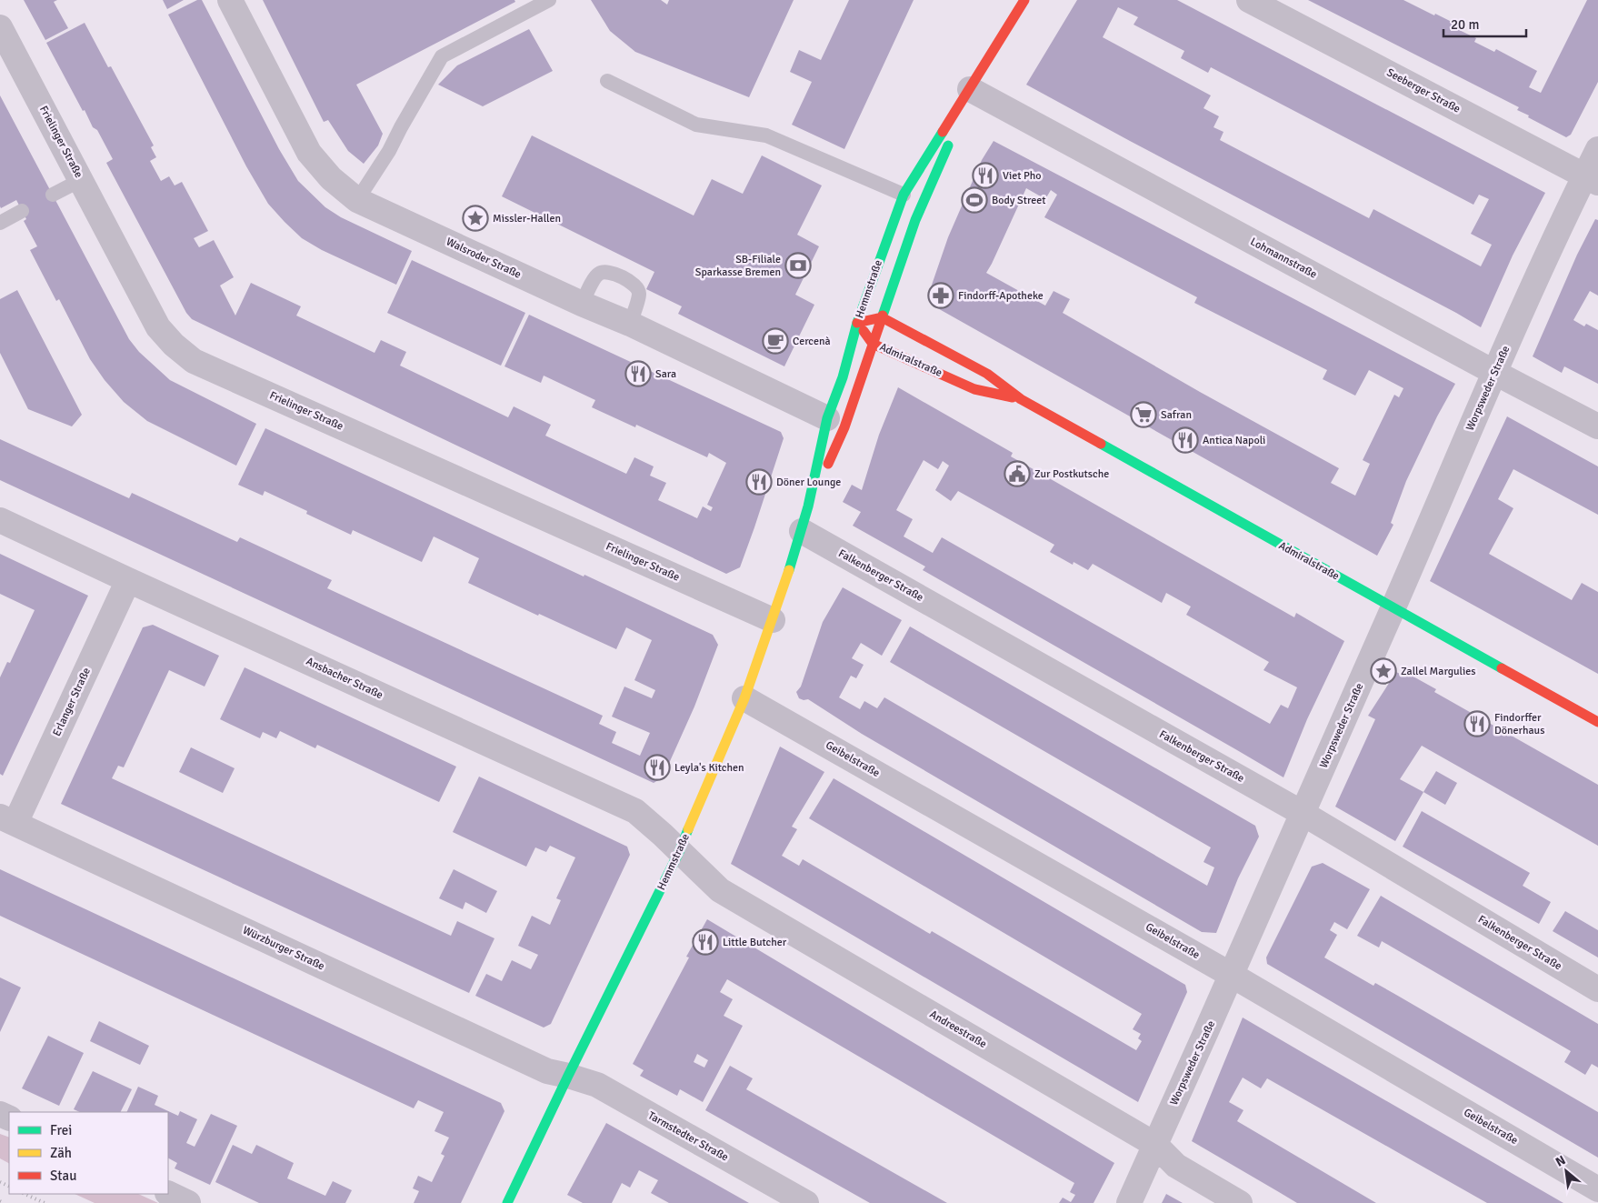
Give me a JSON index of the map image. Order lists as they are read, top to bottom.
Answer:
{
  "streets": {
    "street": [
      "Seeberger Straße",
      "Frielinger Straße",
      "Walsroder Straße",
      "Lohmannstraße",
      "Hemmstraße",
      "Admiralstraße",
      "Worpsweder Straße",
      "Falkenberger Straße",
      "Ansbacher Straße",
      "Erlanger Straße",
      "Geibelstraße",
      "Würzburger Straße",
      "Andreestraße",
      "Tarmstedter Straße"
    ]
  },
  "crossings": [
    ["Seeberger Straße", "Worpsweder Straße"],
    ["Frielinger Straße", "Hemmstraße"],
    ["Walsroder Straße", "Hemmstraße"],
    ["Lohmannstraße", "Hemmstraße"],
    ["Lohmannstraße", "Worpsweder Straße"],
    ["Hemmstraße", "Admiralstraße"],
    ["Hemmstraße", "Falkenberger Straße"],
    ["Hemmstraße", "Ansbacher Straße"],
    ["Hemmstraße", "Geibelstraße"],
    ["Hemmstraße", "Würzburger Straße"],
    ["Hemmstraße", "Andreestraße"],
    ["Hemmstraße", "Tarmstedter Straße"],
    ["Admiralstraße", "Worpsweder Straße"],
    ["Worpsweder Straße", "Falkenberger Straße"],
    ["Worpsweder Straße", "Geibelstraße"],
    ["Worpsweder Straße", "Andreestraße"],
    ["Ansbacher Straße", "Erlanger Straße"],
    ["Ansbacher Straße", "Andreestraße"],
    ["Erlanger Straße", "Würzburger Straße"],
    ["Würzburger Straße", "Tarmstedter Straße"]
  ],
  "places": {
    "restaurant": [
      "Viet Pho",
      "Sara",
      "Antica Napoli",
      "Döner Lounge",
      "Findorffer Dönerhaus",
      "Leyla's Kitchen",
      "Little Butcher"
    ],
    "sports": ["Body Street"],
    "place": ["Missler-Hallen", "Zallel Margulies"],
    "bank": ["SB-Filiale Sparkasse Bremen"],
    "pharmacy": ["Findorff-Apotheke"],
    "cafe": ["Cercenà"],
    "supermarket": ["Safran"],
    "public building": ["Zur Postkutsche"]
  },
  "legend": ["Frei", "Zäh", "Stau"],
  "scale_bar": "20 m",
  "north": "top left"
}
